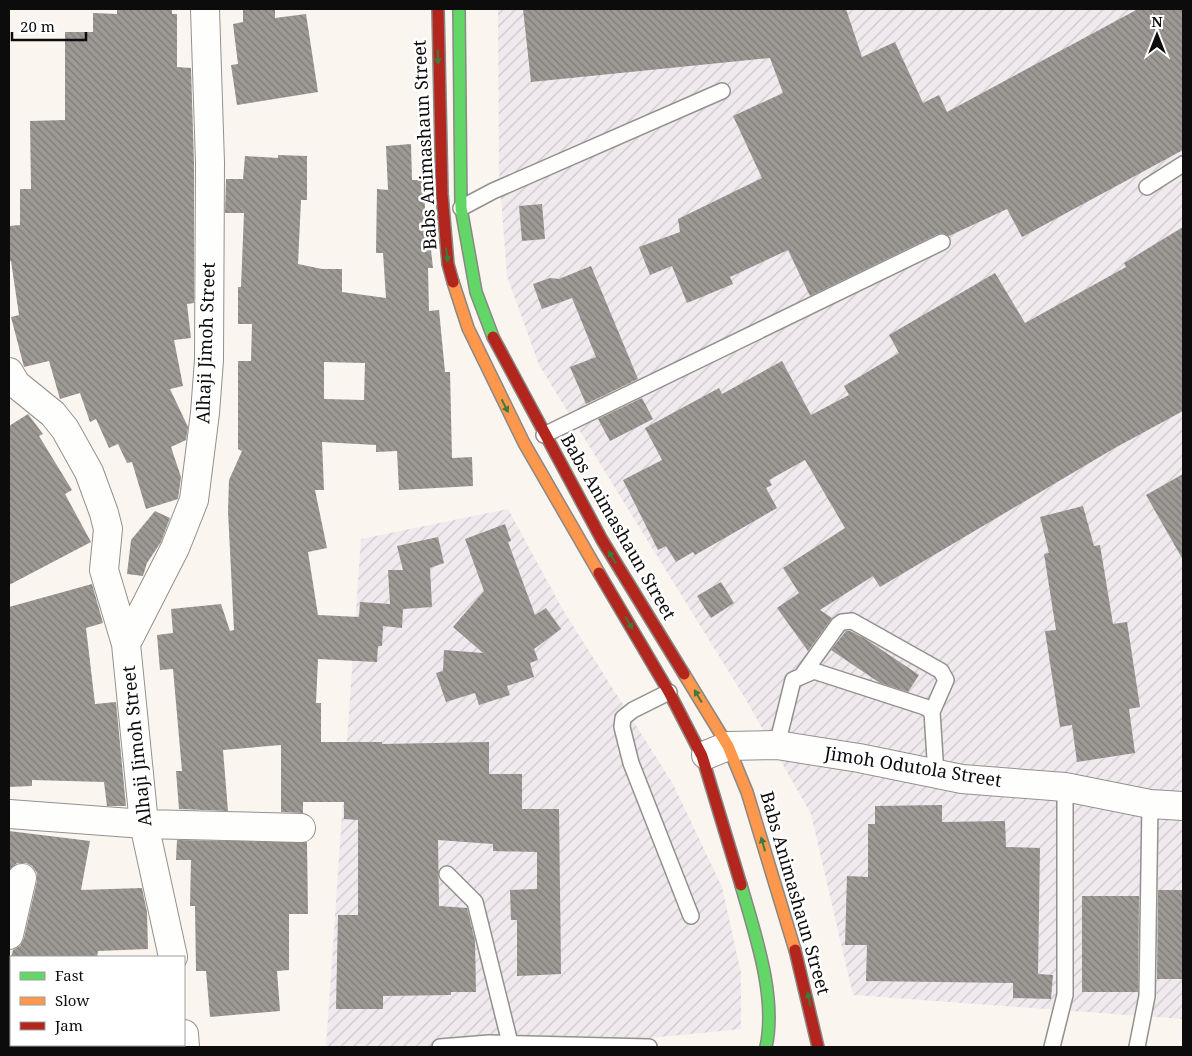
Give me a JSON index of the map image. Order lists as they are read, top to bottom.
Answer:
{
  "streets": {
    "main road": ["Babs Animashaun Street"],
    "street": ["Alhaji Jimoh Street", "Jimoh Odutola Street"]
  },
  "crossings": [
    ["Babs Animashaun Street", "Jimoh Odutola Street"]
  ],
  "legend": ["Fast", "Slow", "Jam"],
  "scale_bar": "20 m",
  "north": "top"
}
